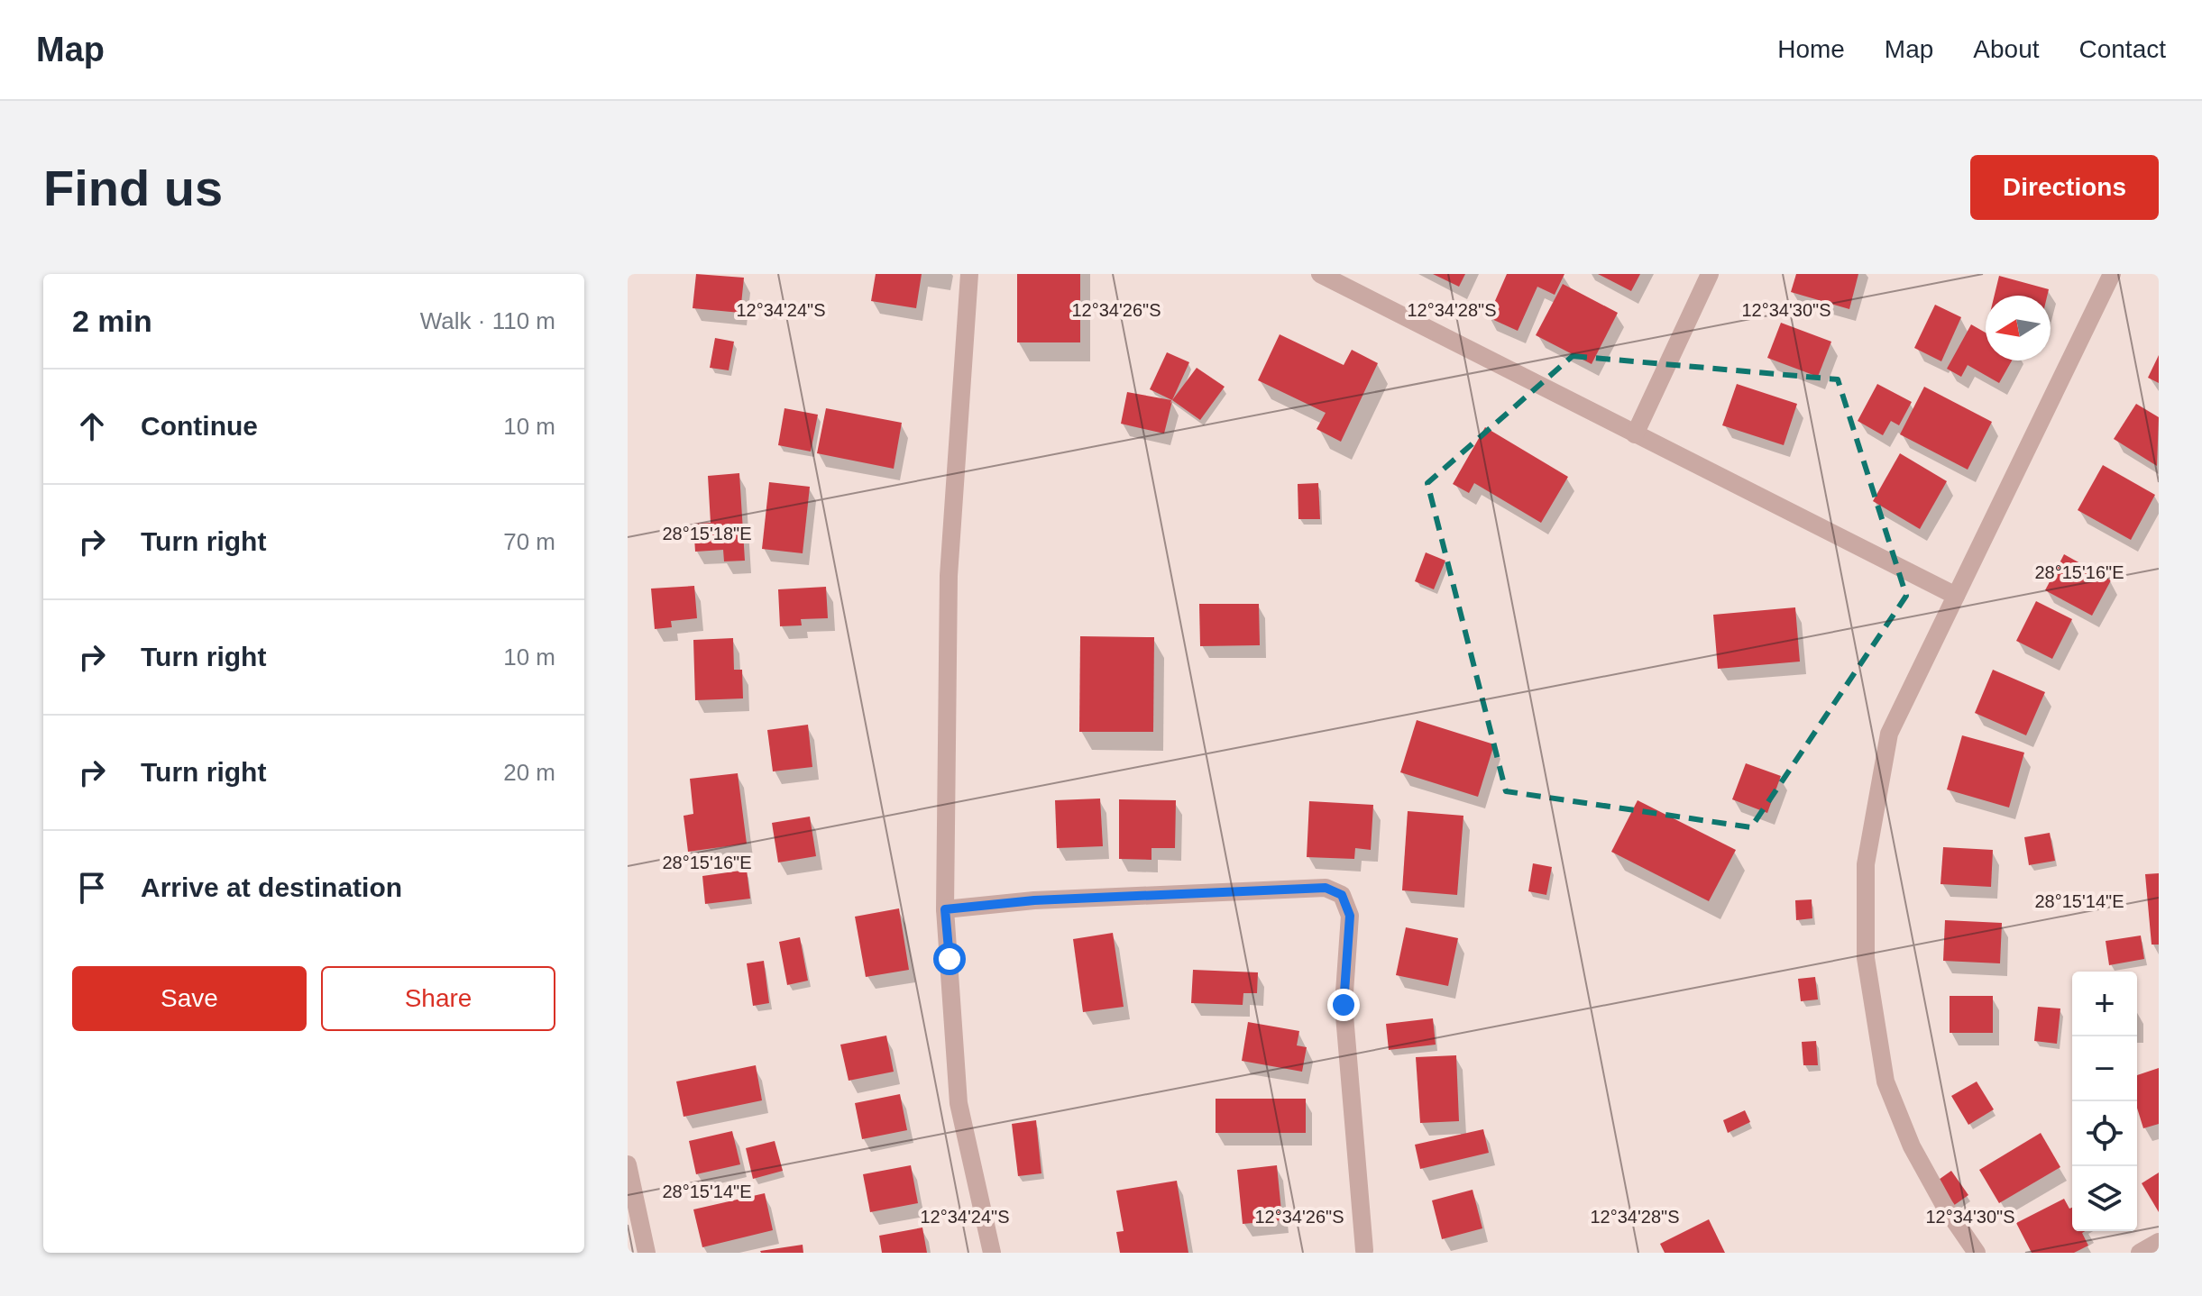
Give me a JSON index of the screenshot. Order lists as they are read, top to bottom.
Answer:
{
  "north": "left",
  "page": {
    "header": "Map",
    "nav": [
      "Home",
      "Map",
      "About",
      "Contact"
    ],
    "buttons": [
      "Directions",
      ["Save", "Share"]
    ],
    "title": "Find us",
    "heading": ["2 min", "Walk · 110 m"],
    "list": [
      ["Continue", "10 m"],
      ["Turn right", "70 m"],
      ["Turn right", "10 m"],
      ["Turn right", "20 m"],
      "Arrive at destination"
    ],
    "map_buttons": ["+", "−"]
  },
  "coordinates": [
    "12°34'24\"S",
    "12°34'26\"S",
    "12°34'28\"S",
    "12°34'30\"S",
    "28°15'18\"E",
    "28°15'16\"E",
    "28°15'14\"E"
  ]
}
